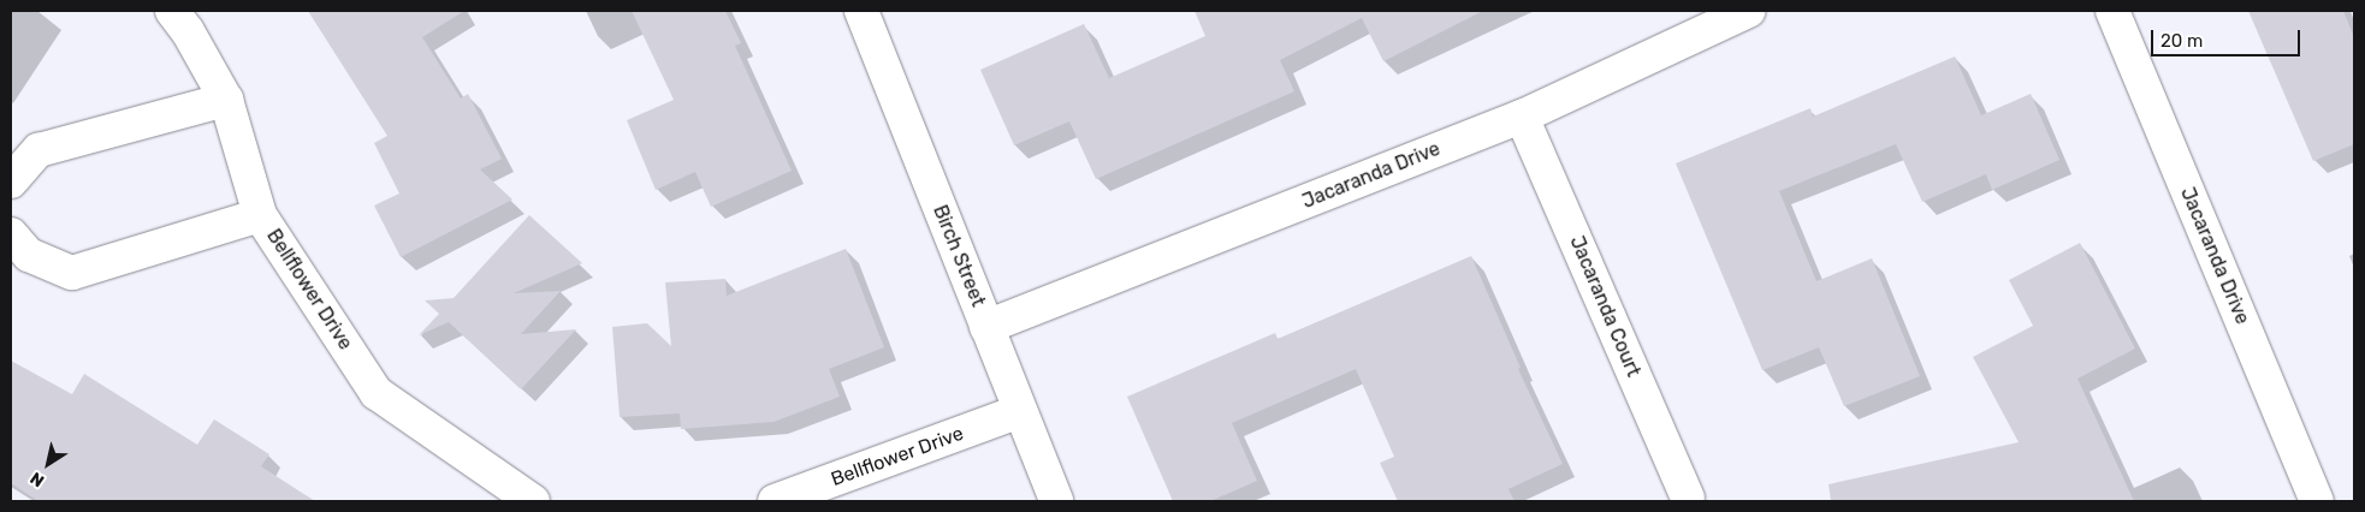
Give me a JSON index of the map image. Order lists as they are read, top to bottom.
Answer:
{
  "streets": {
    "street": [
      "Jacaranda Drive",
      "Birch Street",
      "Bellflower Drive",
      "Jacaranda Court"
    ]
  },
  "crossings": [
    ["Jacaranda Drive", "Birch Street"],
    ["Jacaranda Drive", "Jacaranda Court"],
    ["Birch Street", "Bellflower Drive"]
  ],
  "scale_bar": "20 m",
  "north": "bottom left"
}
